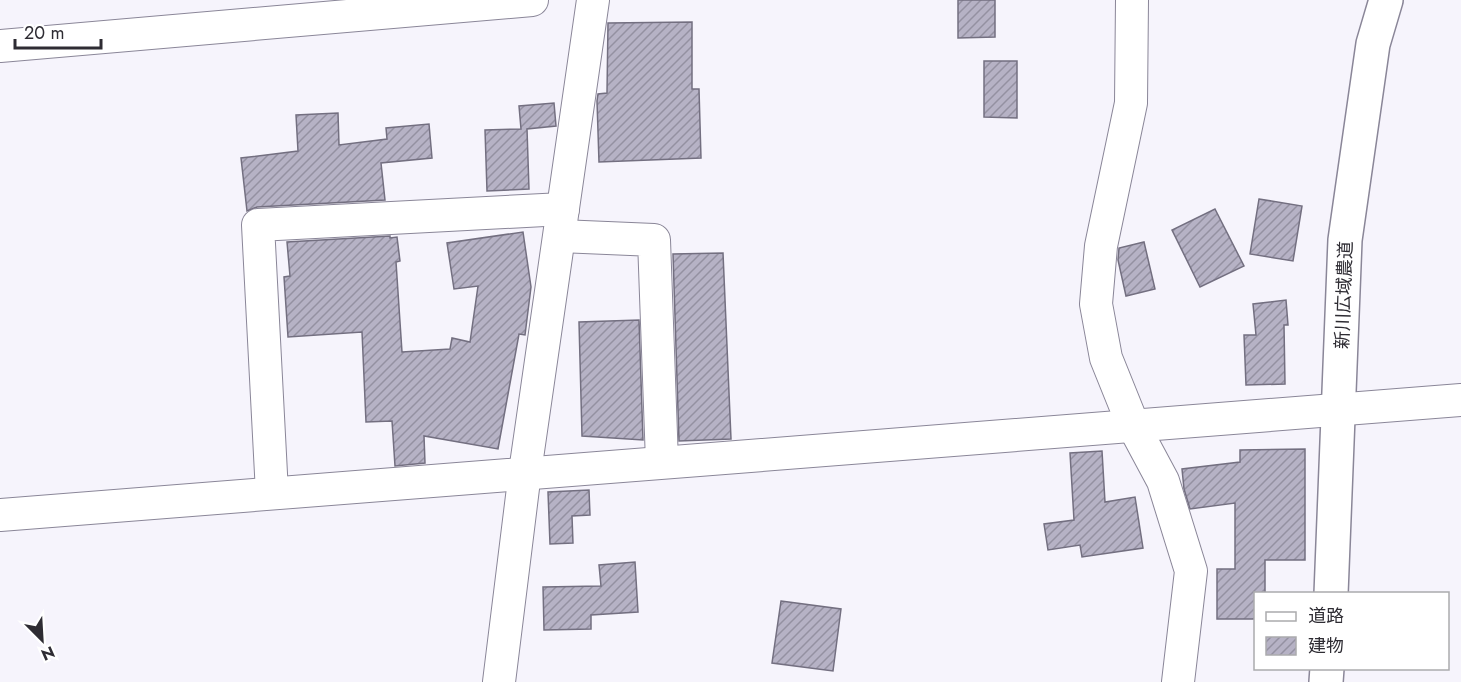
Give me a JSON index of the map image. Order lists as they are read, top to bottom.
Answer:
{
  "streets": {
    "street": ["新川広域農道"]
  },
  "legend": ["道路", "建物"],
  "scale_bar": "20 m",
  "north": "bottom right"
}
